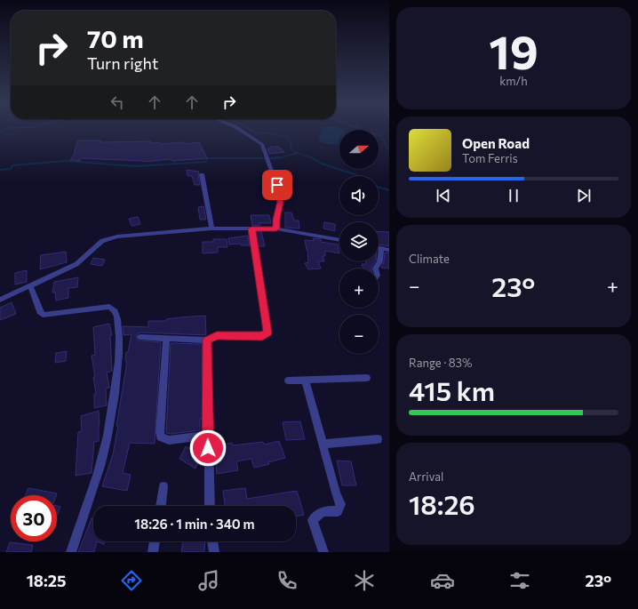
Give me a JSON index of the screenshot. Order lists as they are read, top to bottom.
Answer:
{
  "north": "right",
  "page": {
    "tile": [
      ["19", "km/h"],
      "Climate",
      ["Range · 83%", "415 km"],
      ["Arrival", "18:26"]
    ],
    "turn": ["70 m", "Turn right"],
    "song": ["Open Road", "Tom Ferris"],
    "map_buttons": ["+", "−"],
    "heat": ["−", "23°", "+"],
    "limit": "30",
    "trip": "18:26 · 1 min · 340 m",
    "tabs": ["18:25", "23°"]
  }
}
